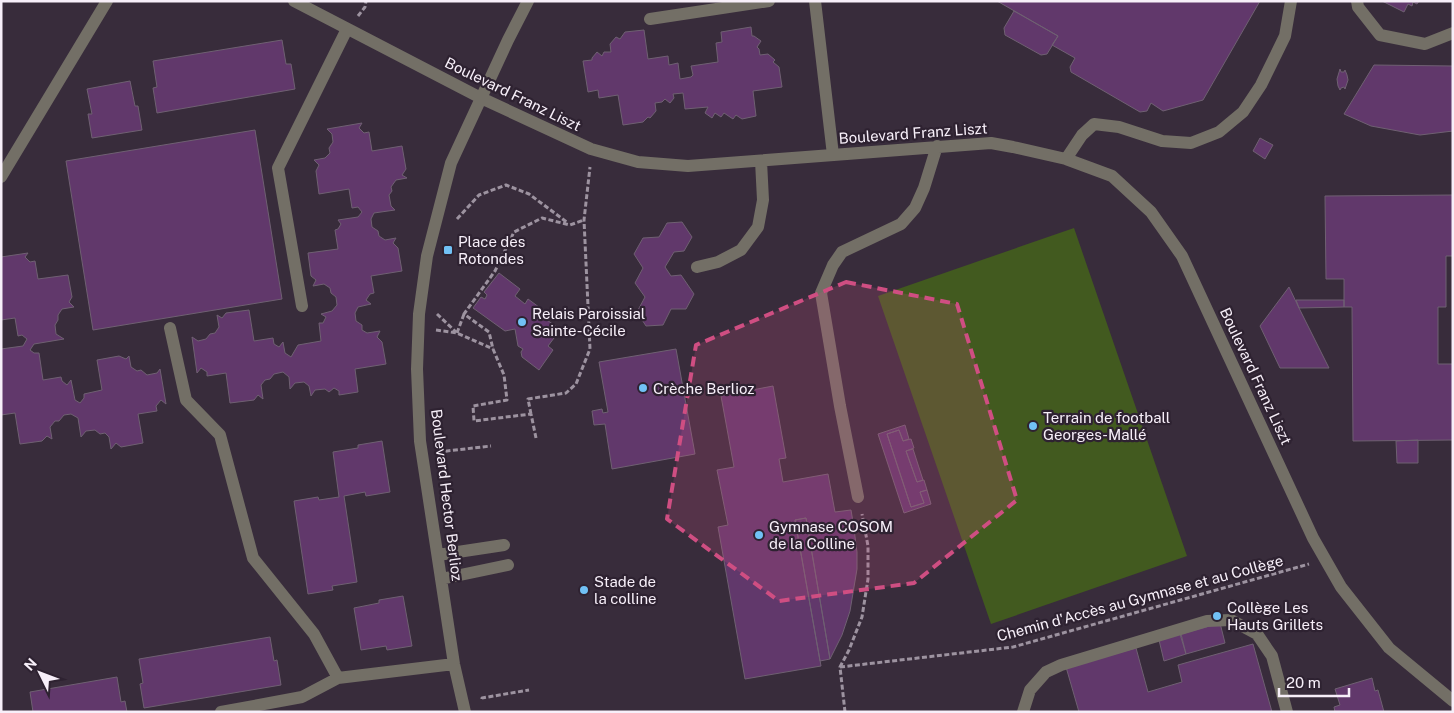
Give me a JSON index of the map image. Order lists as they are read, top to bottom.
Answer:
{
  "streets": {
    "street": ["Boulevard Franz Liszt", "Boulevard Hector Berlioz"],
    "path": ["Chemin d'Accès au Gymnase et au Collège"]
  },
  "crossings": [
    ["Boulevard Franz Liszt", "Boulevard Hector Berlioz"],
    ["Boulevard Franz Liszt", "Chemin d'Accès au Gymnase et au Collège"]
  ],
  "places": {
    "transit": ["Place des Rotondes"],
    "other": [
      "Relais Paroissial Sainte-Cécile",
      "Crèche Berlioz",
      "Terrain de football Georges-Mallé",
      "Gymnase COSOM de la Colline",
      "Stade de la colline",
      "Collège Les Hauts Grillets"
    ]
  },
  "scale_bar": "20 m",
  "north": "top left"
}
